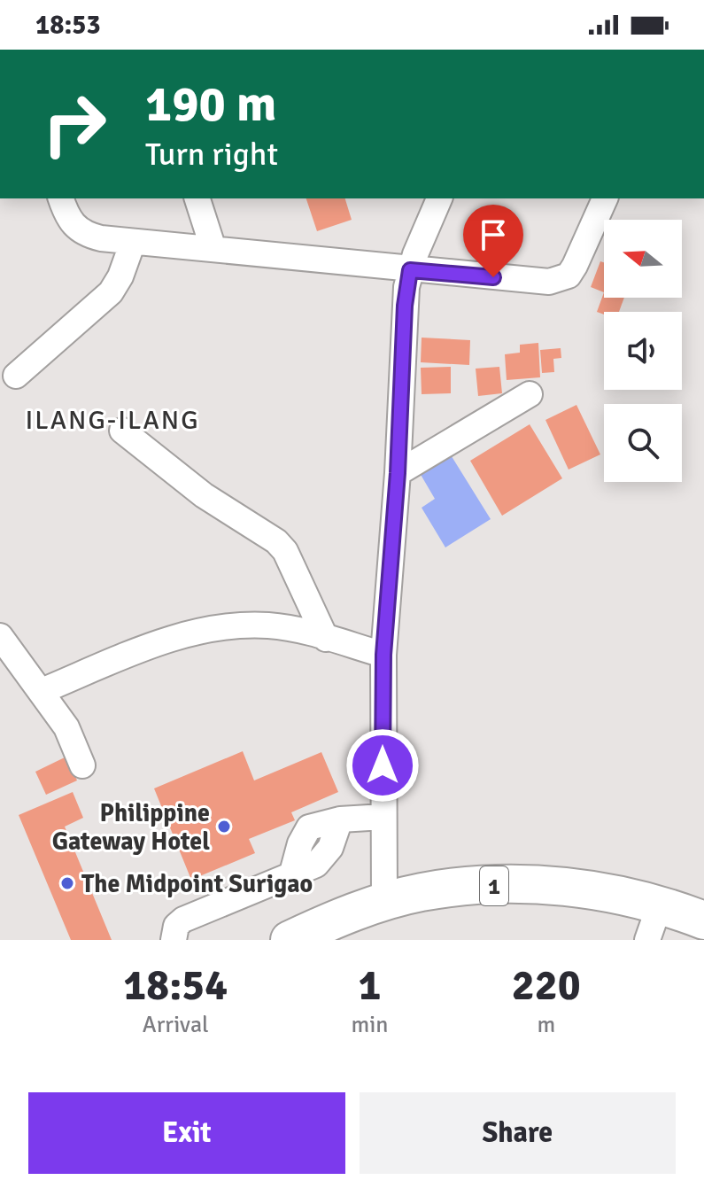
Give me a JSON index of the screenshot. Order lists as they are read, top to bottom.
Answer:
{
  "streets": {
    "highway": ["1"]
  },
  "districts": ["ILANG-ILANG"],
  "places": ["Philippine Gateway Hotel", "The Midpoint Surigao"],
  "north": "left",
  "page": {
    "status": "18:53",
    "turn": ["190 m", "Turn right"],
    "eta": [
      "18:54",
      "Arrival",
      "1",
      "min",
      "220",
      "m"
    ],
    "buttons": ["Exit", "Share"]
  }
}
